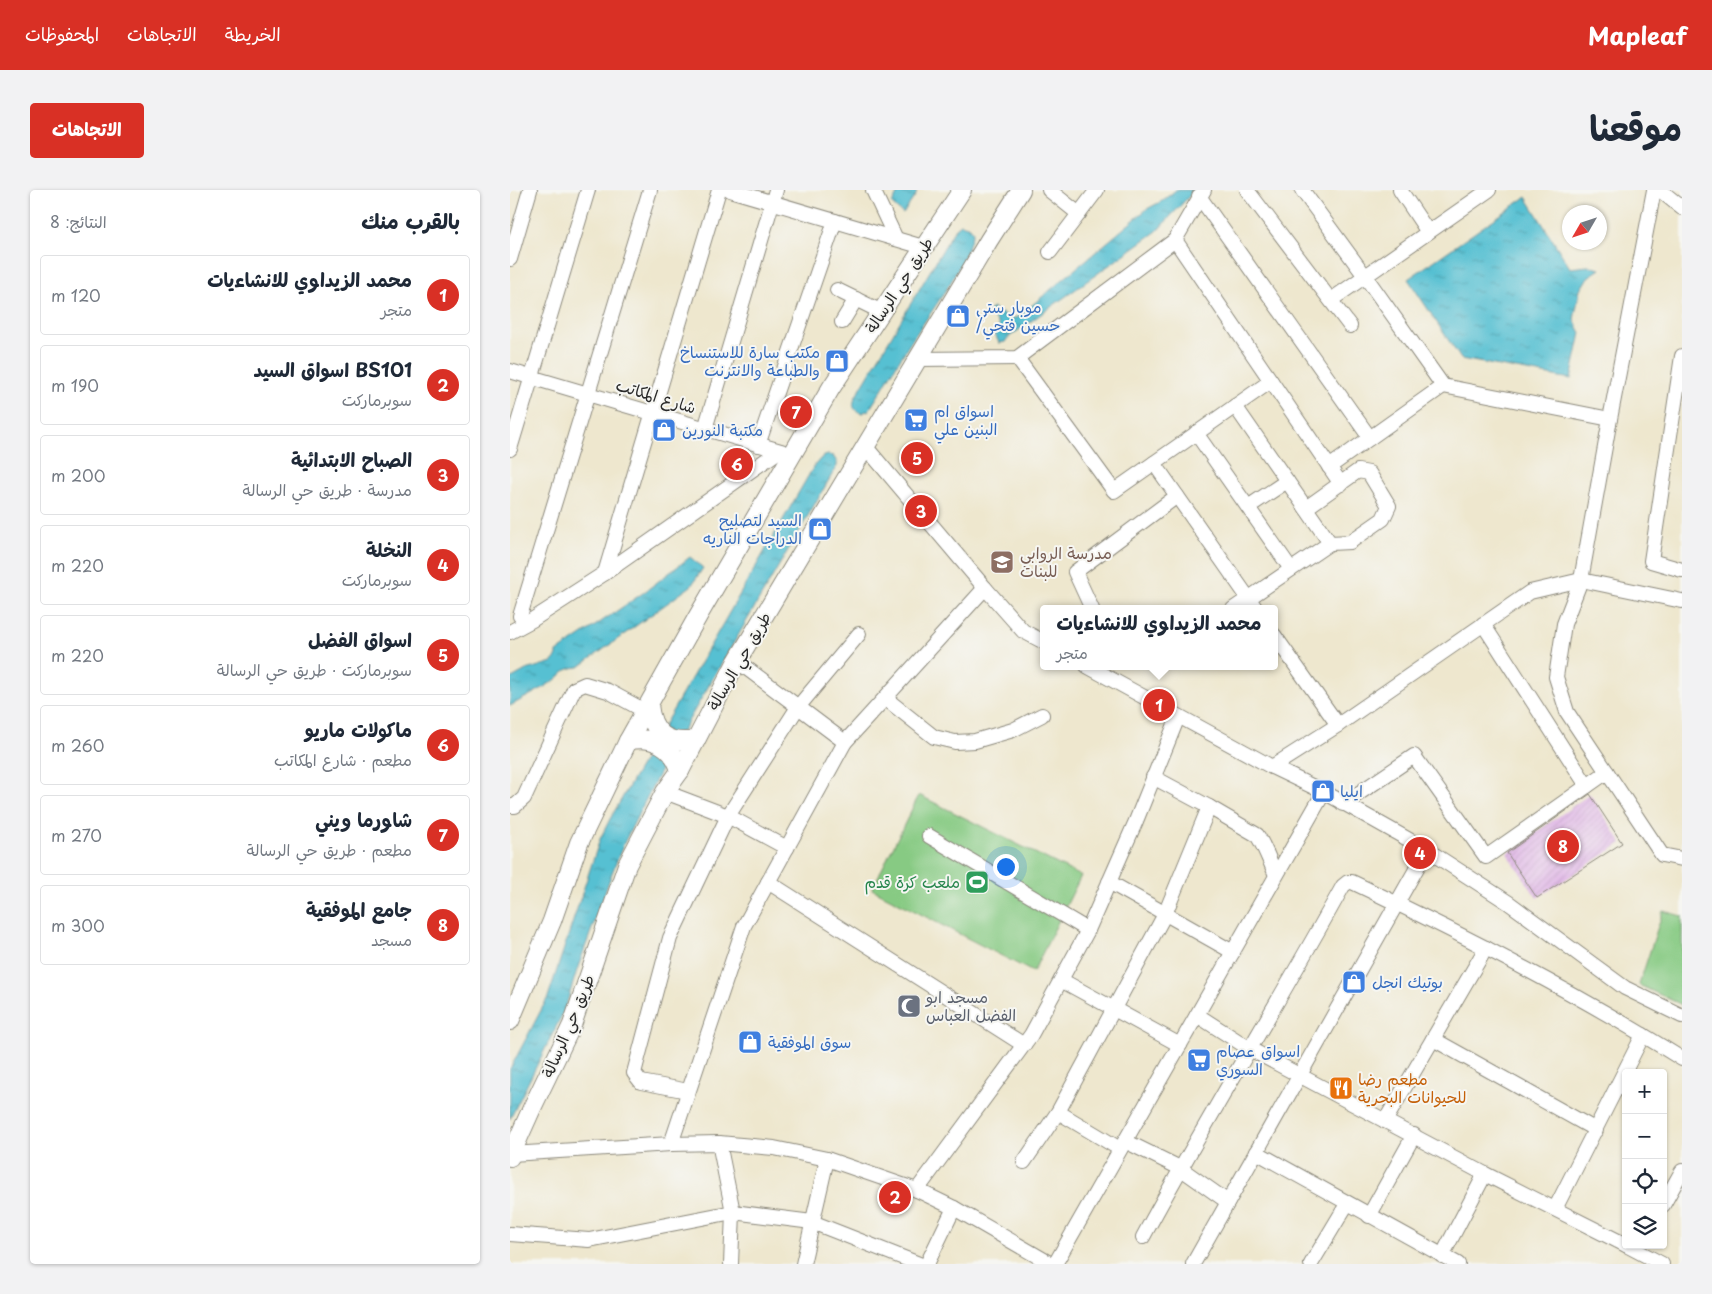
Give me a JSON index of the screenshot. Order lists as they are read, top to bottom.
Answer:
{
  "streets": {
    "main road": ["طريق حي الرسالة"],
    "street": ["شارع المكاتب"]
  },
  "crossings": [
    ["طريق حي الرسالة", "شارع المكاتب"]
  ],
  "places": {
    "shop": [
      "موبار ستي /حسين فتحي",
      "مكتب سارة للاستنساخ والطباعة والانترنت",
      "مكتبة النورين",
      "السيد لتصليح الدراجات الناريه",
      "ايليا",
      "بوتيك انجل",
      "سوق الموفقية"
    ],
    "supermarket": ["اسواق ام البنين علي", "اسواق عصام السوري"],
    "school or university": ["مدرسة الروابي للبنات"],
    "sports": ["ملعب كرة قدم"],
    "mosque": ["مسجد ابو الفضل العباس"],
    "restaurant": ["مطعم رضا للحيوانات البحرية"]
  },
  "north": "bottom left",
  "page": {
    "header": "Mapleaf",
    "nav": ["الخريطة", "الاتجاهات", "المحفوظات"],
    "title": "موقعنا",
    "buttons": "الاتجاهات",
    "heading": ["بالقرب منك", "النتائج: 8"],
    "list": [
      {
        "mark": "1",
        "name": "محمد الزيداوي للانشاءيات",
        "note": "متجر",
        "value": "120 m"
      },
      {
        "mark": "2",
        "name": "BS101 اسواق السيد",
        "note": "سوبرماركت",
        "value": "190 m"
      },
      {
        "mark": "3",
        "name": "الصباح الابتدائية",
        "note": "مدرسة · طريق حي الرسالة",
        "value": "200 m"
      },
      {
        "mark": "4",
        "name": "النخلة",
        "note": "سوبرماركت",
        "value": "220 m"
      },
      {
        "mark": "5",
        "name": "اسواق الفضل",
        "note": "سوبرماركت · طريق حي الرسالة",
        "value": "220 m"
      },
      {
        "mark": "6",
        "name": "ماكولات ماريو",
        "note": "مطعم · شارع المكاتب",
        "value": "260 m"
      },
      {
        "mark": "7",
        "name": "شاورما ويني",
        "note": "مطعم · طريق حي الرسالة",
        "value": "270 m"
      },
      {
        "mark": "8",
        "name": "جامع الموفقية",
        "note": "مسجد",
        "value": "300 m"
      }
    ],
    "pins": [
      "7",
      "5",
      "6",
      "3",
      "1",
      "8",
      "4",
      "2"
    ],
    "popup": ["محمد الزيداوي للانشاءيات", "متجر"],
    "map_buttons": ["+", "−"]
  }
}
